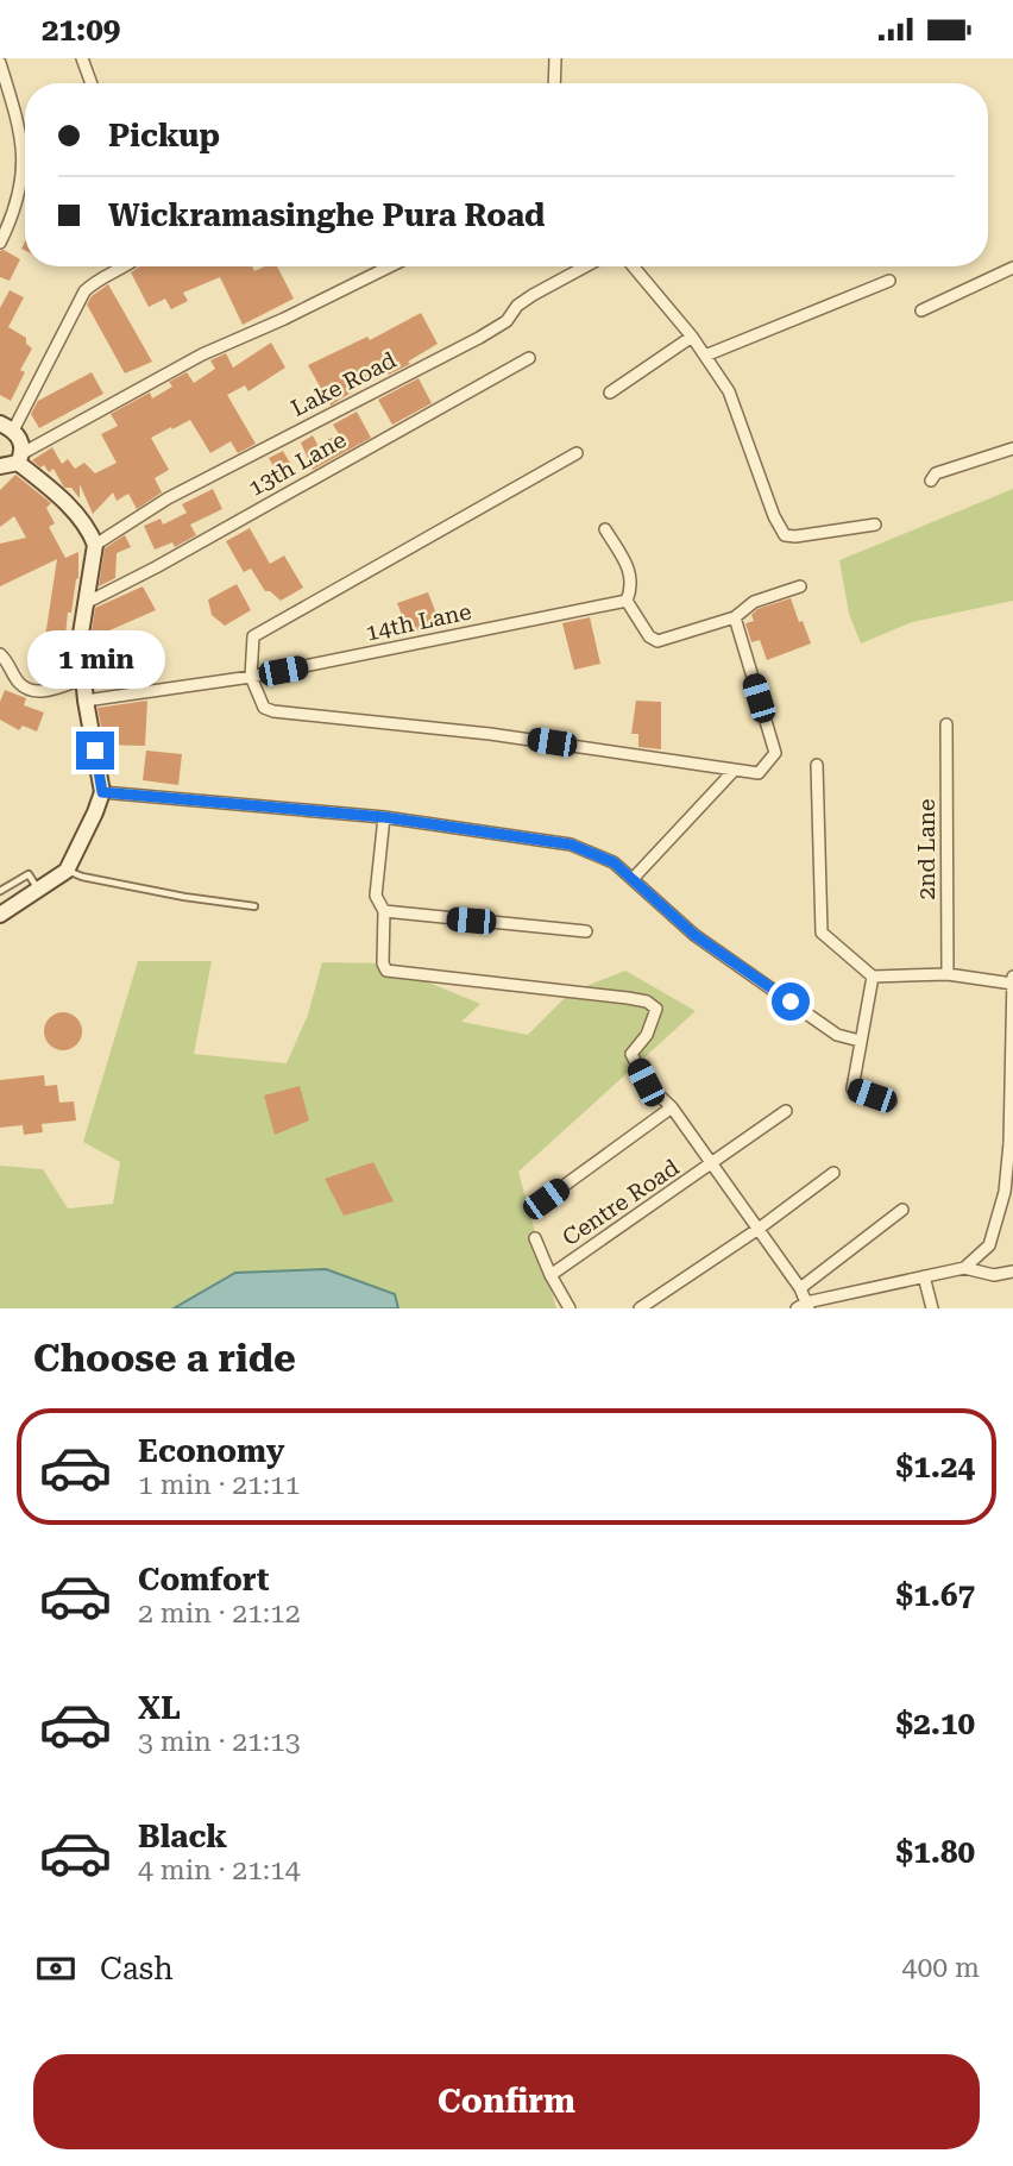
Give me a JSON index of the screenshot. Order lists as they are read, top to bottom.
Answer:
{
  "streets": {
    "street": [
      "Lake Road",
      "13th Lane",
      "14th Lane",
      "2nd Lane",
      "Centre Road"
    ]
  },
  "page": {
    "status": "21:09",
    "banner": ["Pickup", "Wickramasinghe Pura Road"],
    "bubble": "1 min",
    "heading": "Choose a ride",
    "list": [
      {
        "name": "Economy",
        "note": "1 min · 21:11",
        "value": "$1.24"
      },
      {
        "name": "Comfort",
        "note": "2 min · 21:12",
        "value": "$1.67"
      },
      {
        "name": "XL",
        "note": "3 min · 21:13",
        "value": "$2.10"
      },
      {
        "name": "Black",
        "note": "4 min · 21:14",
        "value": "$1.80"
      }
    ],
    "pay": ["Cash", "400 m"],
    "buttons": "Confirm"
  }
}
